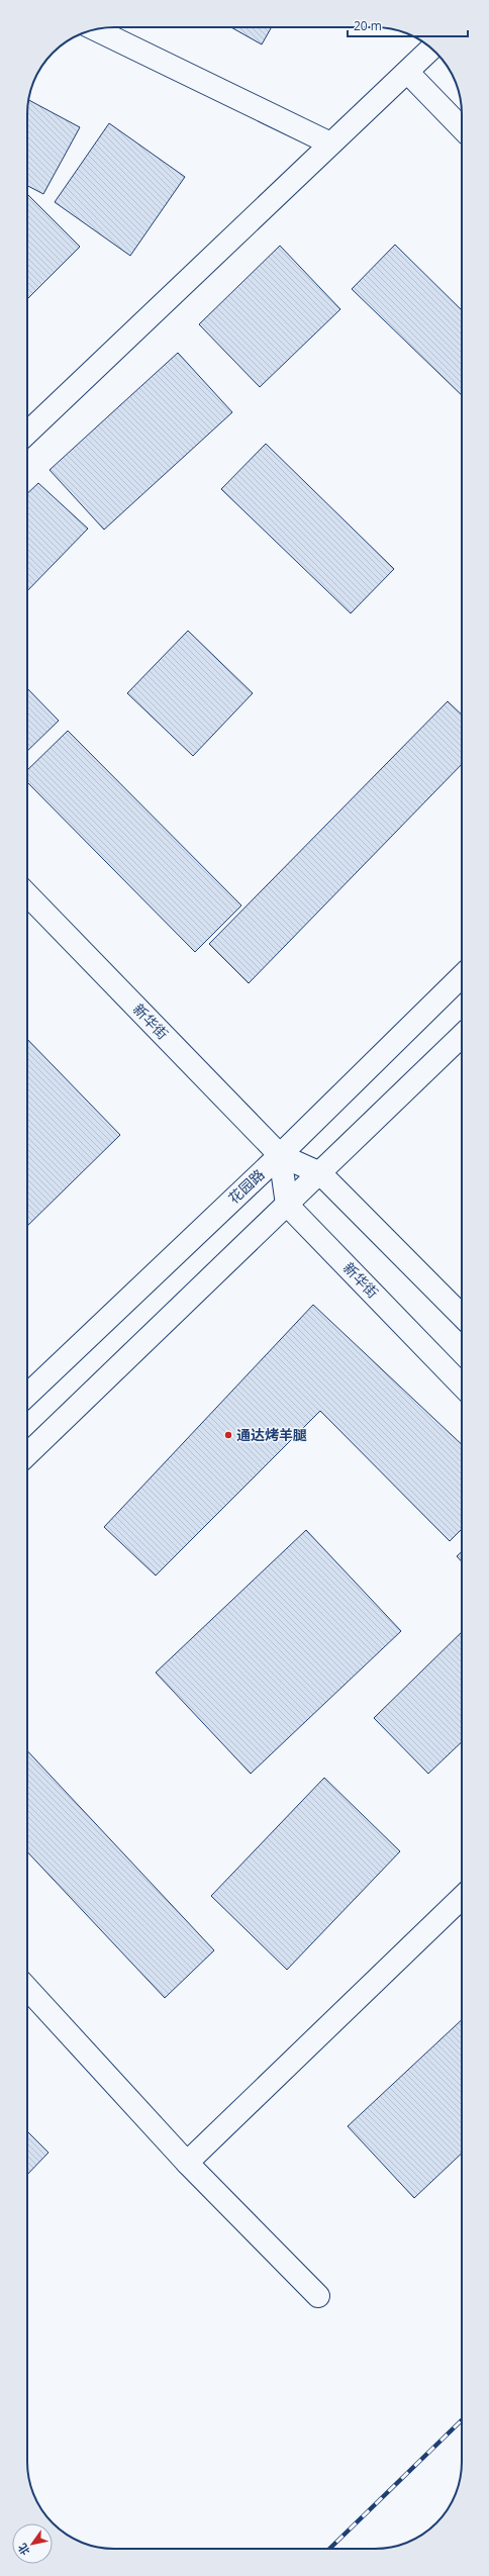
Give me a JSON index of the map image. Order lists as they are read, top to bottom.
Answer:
{
  "streets": {
    "main road": ["新华街", "花园路"]
  },
  "crossings": [
    ["新华街", "花园路"]
  ],
  "places": ["通达烤羊腿"],
  "scale_bar": "20 m",
  "north": "bottom left"
}
